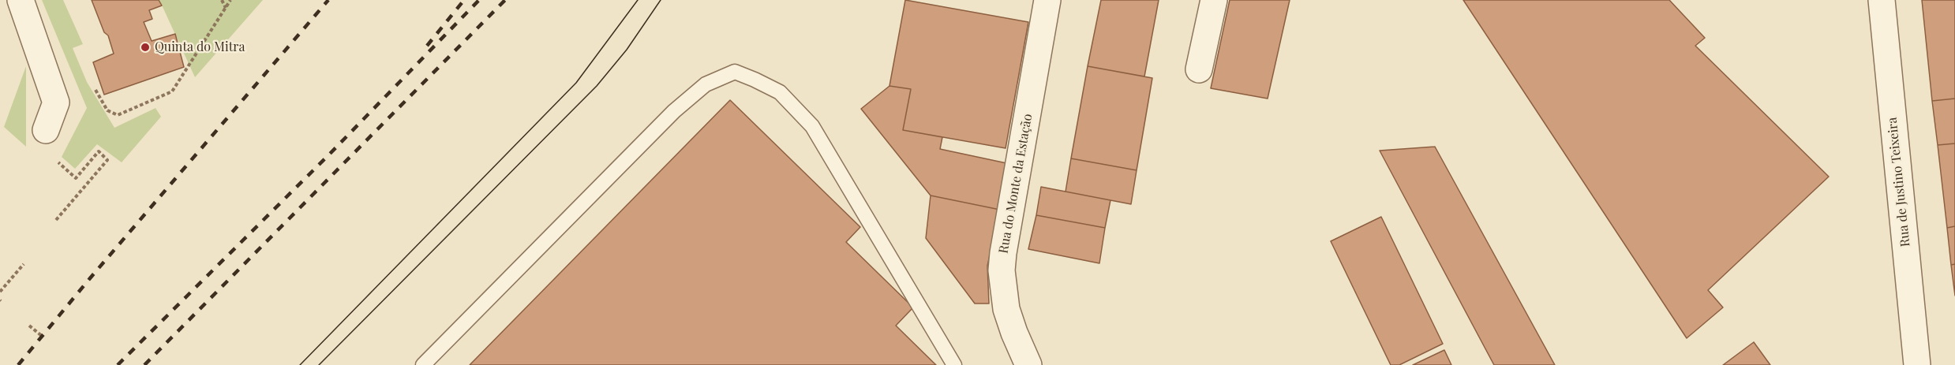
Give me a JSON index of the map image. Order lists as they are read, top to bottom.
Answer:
{
  "streets": {
    "street": ["Rua de Justino Teixeira", "Rua do Monte da Estação"]
  },
  "places": ["Quinta do Mitra"]
}
